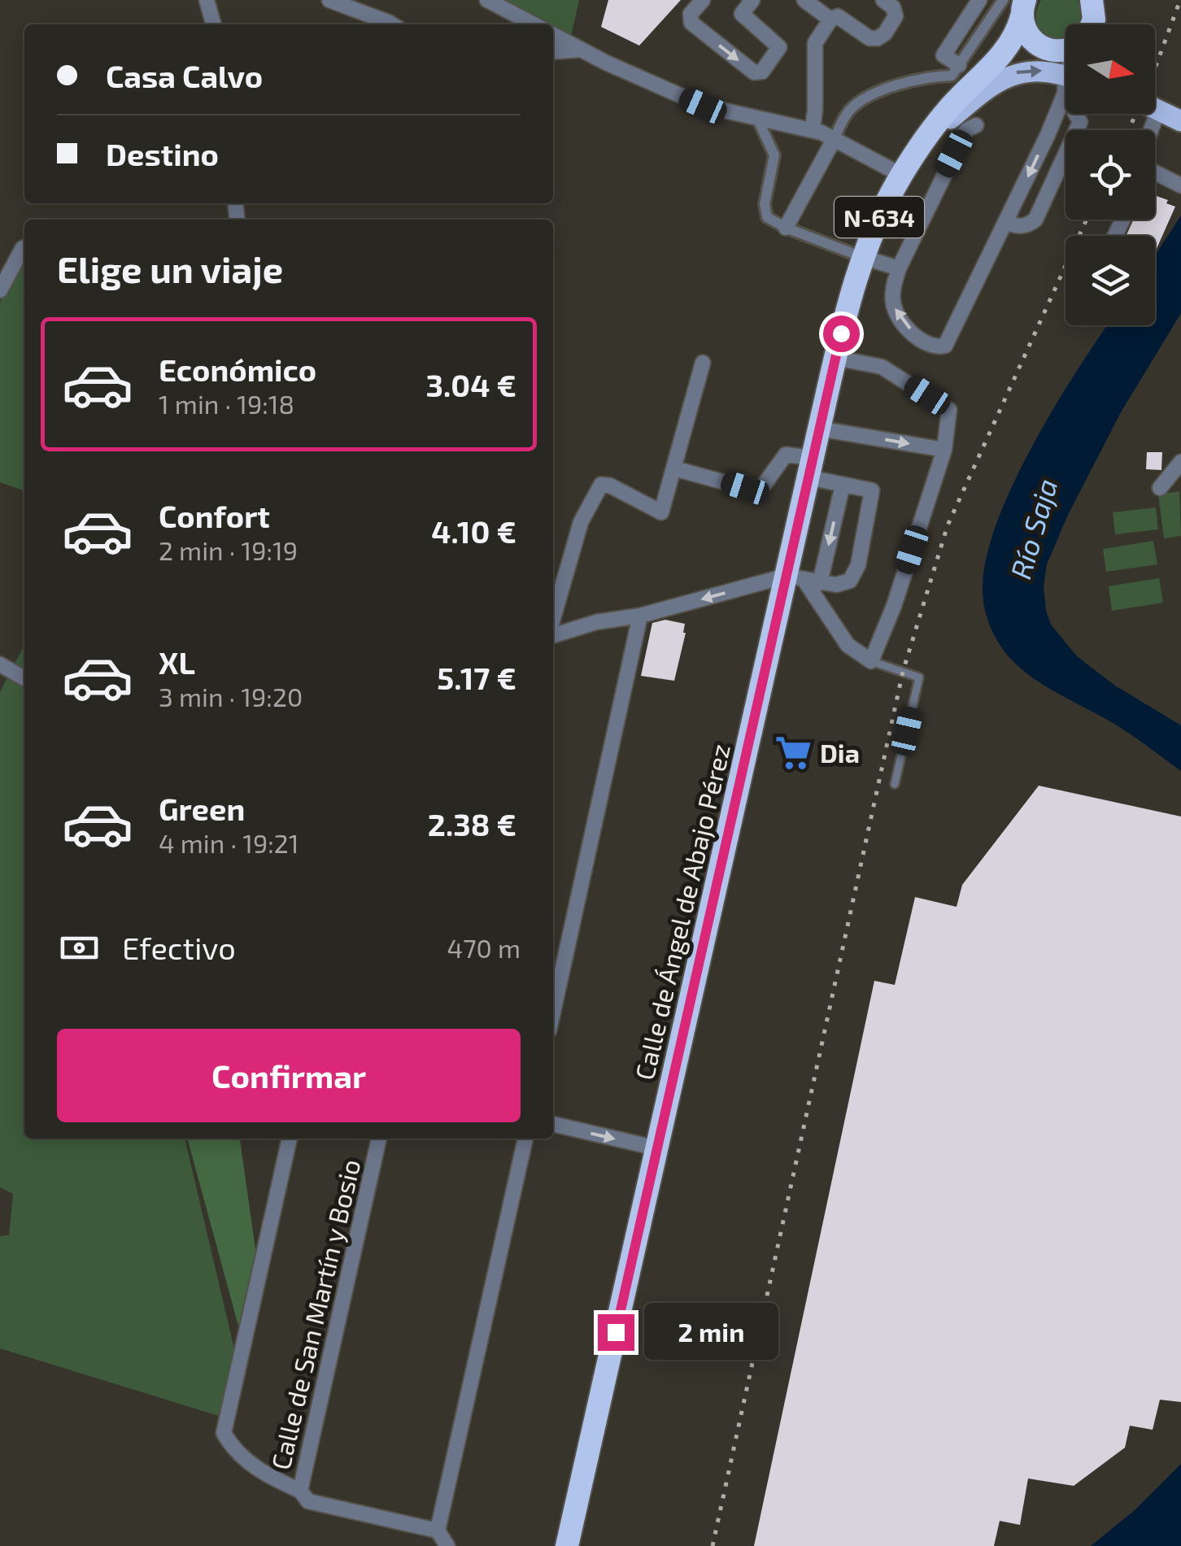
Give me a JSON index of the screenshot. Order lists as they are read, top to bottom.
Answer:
{
  "streets": {
    "highway": ["N-634", "Calle de Ángel de Abajo Pérez"],
    "street": ["Calle de San Martín y Bosio"]
  },
  "crossings": [
    ["N-634", "Calle de Ángel de Abajo Pérez"]
  ],
  "water": ["Río Saja"],
  "places": {
    "supermarket": ["Dia"]
  },
  "north": "right",
  "page": {
    "banner": ["Casa Calvo", "Destino"],
    "heading": "Elige un viaje",
    "list": [
      {
        "name": "Económico",
        "note": "1 min · 19:18",
        "value": "3.04 €"
      },
      {
        "name": "Confort",
        "note": "2 min · 19:19",
        "value": "4.10 €"
      },
      {
        "name": "XL",
        "note": "3 min · 19:20",
        "value": "5.17 €"
      },
      {
        "name": "Green",
        "note": "4 min · 19:21",
        "value": "2.38 €"
      }
    ],
    "pay": ["Efectivo", "470 m"],
    "buttons": "Confirmar",
    "bubble": "2 min"
  }
}
